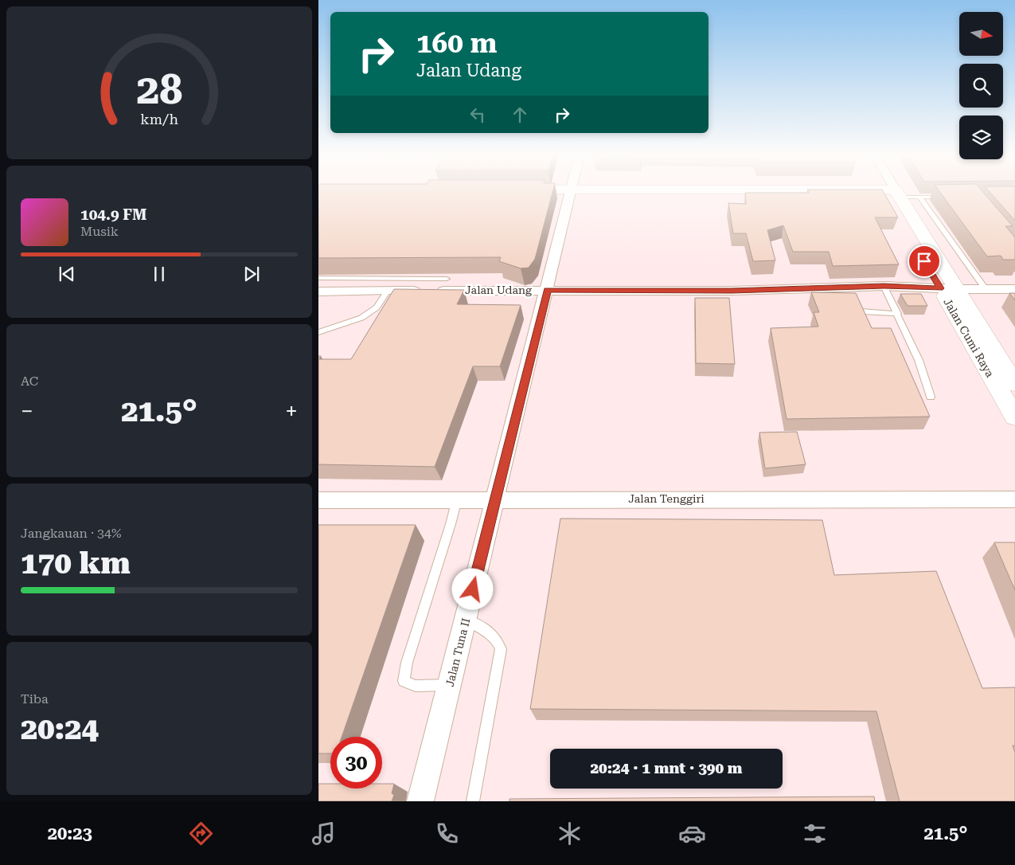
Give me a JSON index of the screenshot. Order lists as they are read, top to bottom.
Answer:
{
  "streets": {
    "street": [
      "Jalan Udang",
      "Jalan Cumi Raya",
      "Jalan Tenggiri",
      "Jalan Tuna II"
    ]
  },
  "crossings": [
    ["Jalan Udang", "Jalan Cumi Raya"],
    ["Jalan Udang", "Jalan Tuna II"],
    ["Jalan Tenggiri", "Jalan Tuna II"]
  ],
  "north": "right",
  "page": {
    "turn": ["160 m", "Jalan Udang"],
    "song": ["104.9 FM", "Musik"],
    "tile": [
      "AC",
      ["Jangkauan · 34%", "170 km"],
      ["Tiba", "20:24"]
    ],
    "heat": ["−", "21.5°", "+"],
    "limit": "30",
    "trip": "20:24 · 1 mnt · 390 m",
    "tabs": ["20:23", "21.5°"],
    "gauge": ["28", "km/h"]
  }
}
